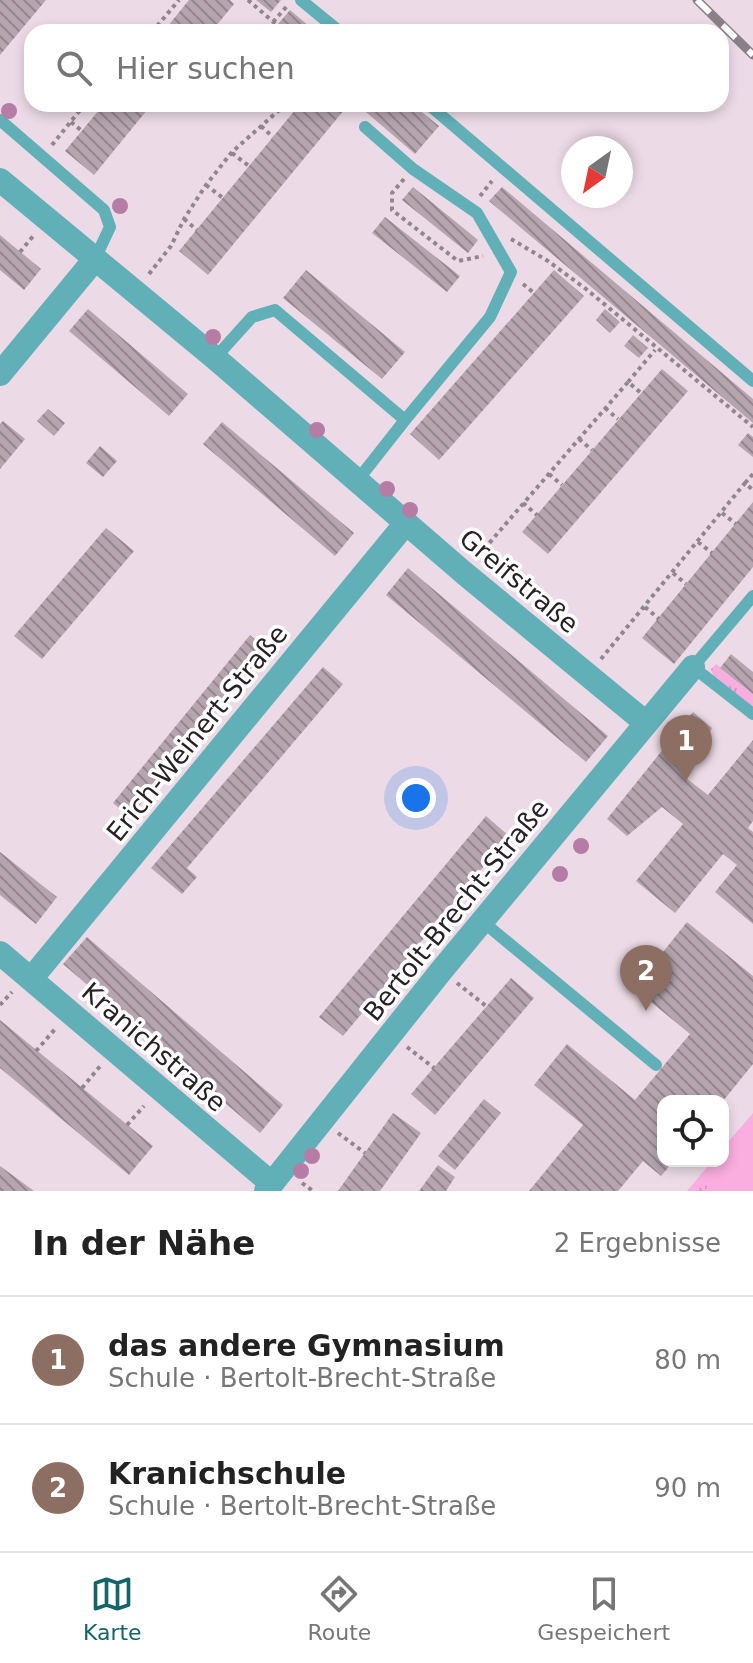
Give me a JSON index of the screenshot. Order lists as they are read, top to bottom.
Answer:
{
  "streets": {
    "street": [
      "Greifstraße",
      "Erich-Weinert-Straße",
      "Bertolt-Brecht-Straße",
      "Kranichstraße"
    ]
  },
  "crossings": [
    ["Greifstraße", "Erich-Weinert-Straße"],
    ["Greifstraße", "Bertolt-Brecht-Straße"],
    ["Erich-Weinert-Straße", "Kranichstraße"],
    ["Bertolt-Brecht-Straße", "Kranichstraße"]
  ],
  "north": "bottom left",
  "page": {
    "search": "Hier suchen",
    "pins": ["1", "2"],
    "heading": ["In der Nähe", "2 Ergebnisse"],
    "list": [
      {
        "mark": "1",
        "name": "das andere Gymnasium",
        "note": "Schule · Bertolt-Brecht-Straße",
        "value": "80 m"
      },
      {
        "mark": "2",
        "name": "Kranichschule",
        "note": "Schule · Bertolt-Brecht-Straße",
        "value": "90 m"
      }
    ],
    "nav": ["Karte", "Route", "Gespeichert"]
  }
}
